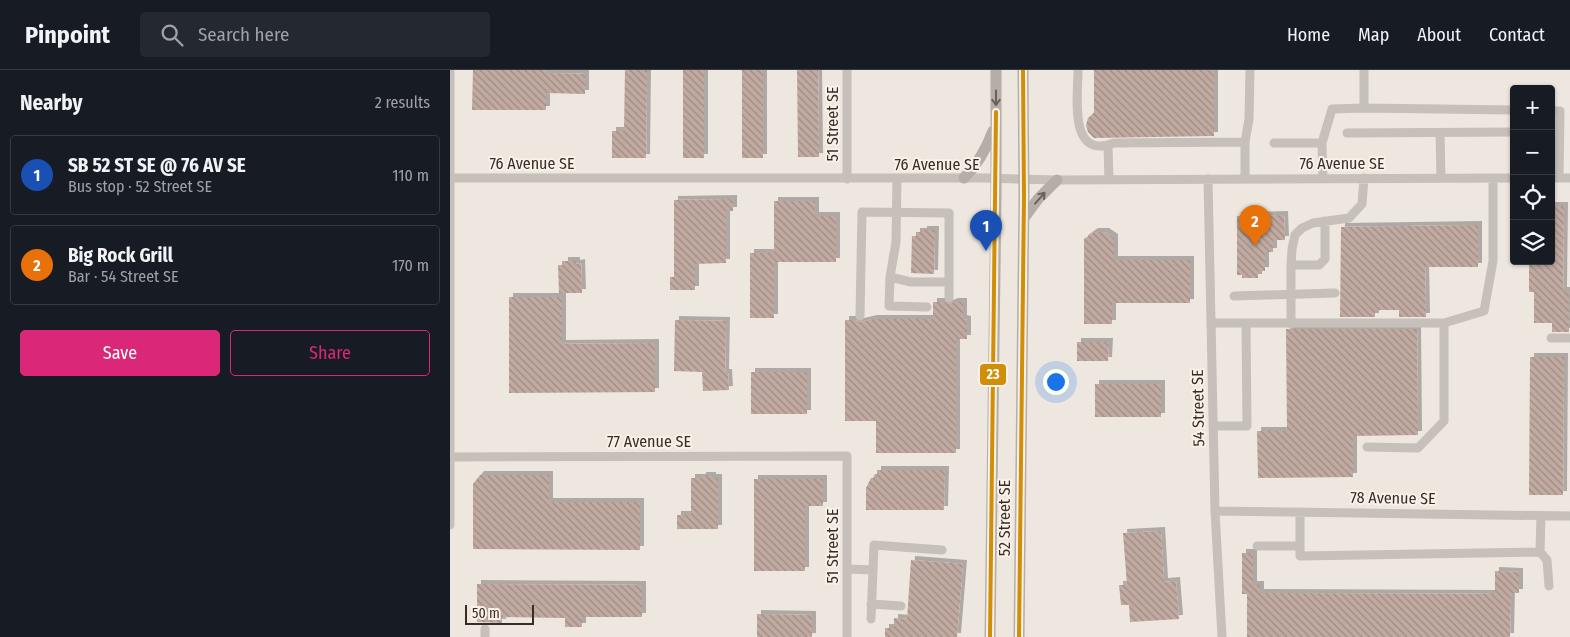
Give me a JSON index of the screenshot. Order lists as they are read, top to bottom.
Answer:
{
  "streets": {
    "main road": ["52 Street SE"],
    "street": [
      "51 Street SE",
      "76 Avenue SE",
      "54 Street SE",
      "77 Avenue SE",
      "78 Avenue SE"
    ]
  },
  "crossings": [
    ["51 Street SE", "76 Avenue SE"],
    ["51 Street SE", "77 Avenue SE"],
    ["76 Avenue SE", "54 Street SE"],
    ["76 Avenue SE", "52 Street SE"],
    ["54 Street SE", "78 Avenue SE"]
  ],
  "lines": ["transit line 23"],
  "scale_bar": "50 m",
  "page": {
    "header": "Pinpoint",
    "search": "Search here",
    "nav": [
      "Home",
      "Map",
      "About",
      "Contact"
    ],
    "heading": ["Nearby", "2 results"],
    "map_buttons": ["+", "−"],
    "list": [
      {
        "mark": "1",
        "name": "SB 52 ST SE @ 76 AV SE",
        "note": "Bus stop · 52 Street SE",
        "value": "110 m"
      },
      {
        "mark": "2",
        "name": "Big Rock Grill",
        "note": "Bar · 54 Street SE",
        "value": "170 m"
      }
    ],
    "pins": ["2", "1"],
    "buttons": ["Save", "Share"],
    "scale": "50 m"
  }
}
